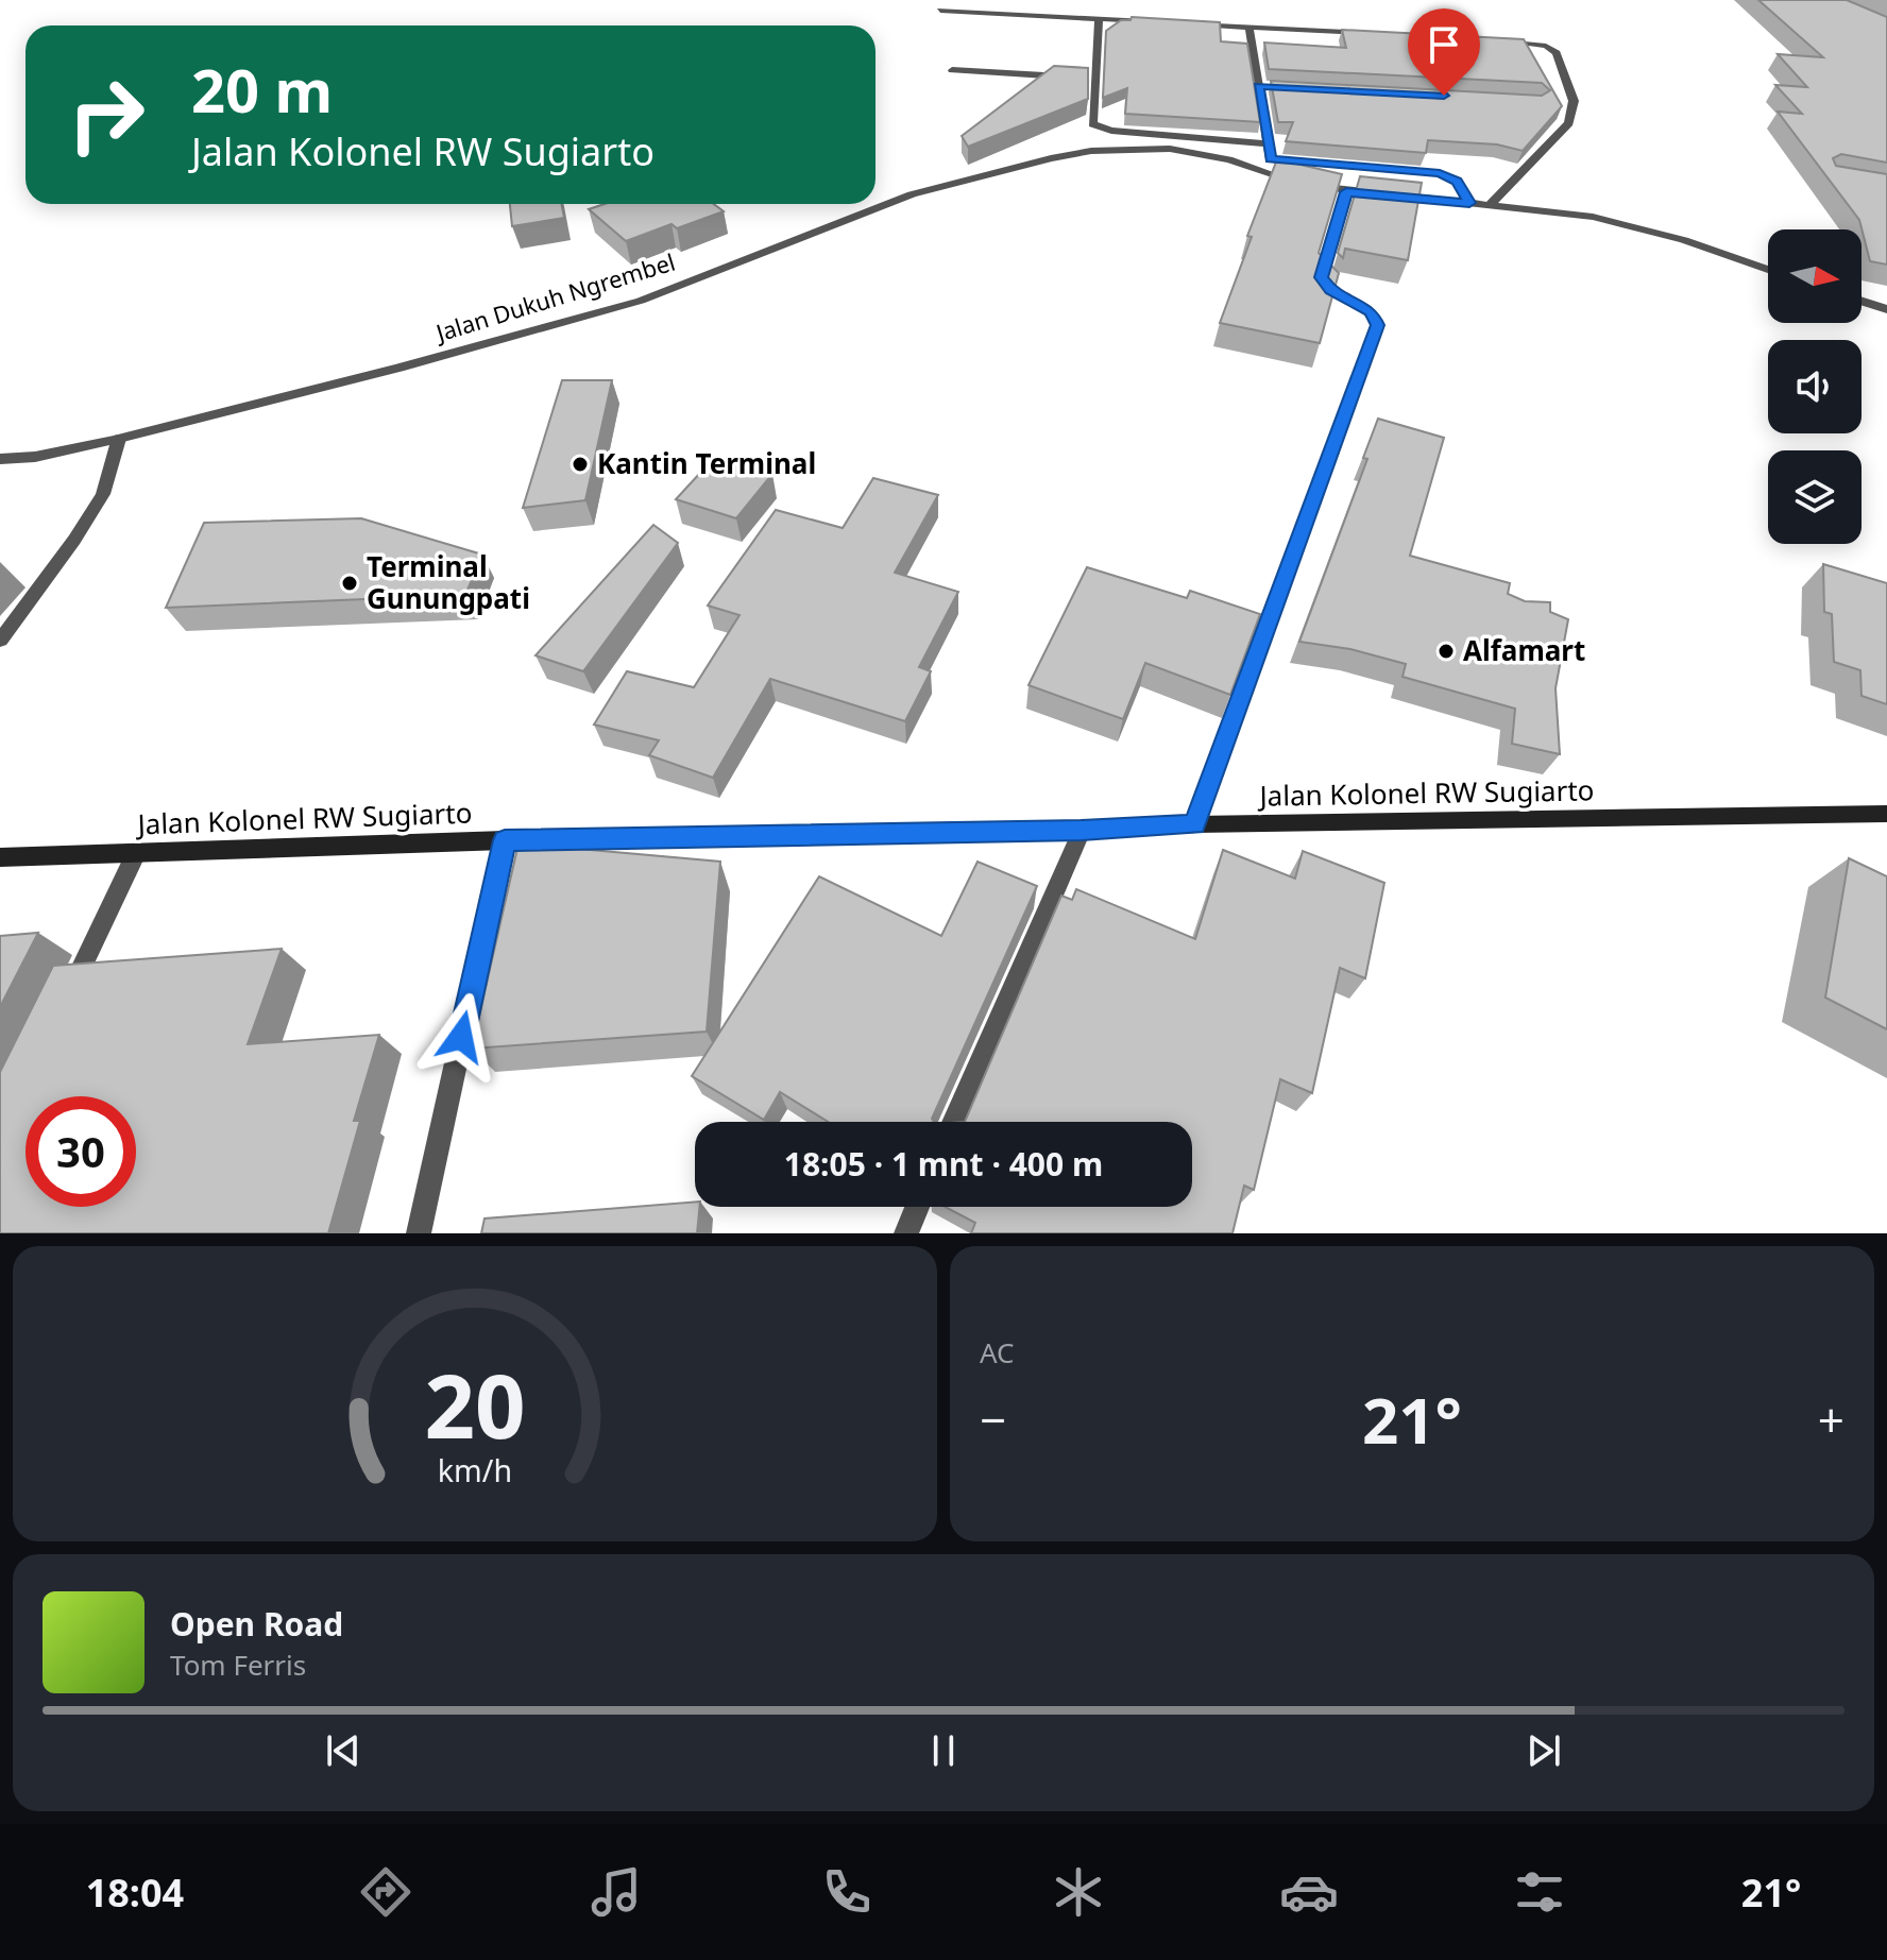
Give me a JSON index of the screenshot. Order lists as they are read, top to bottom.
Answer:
{
  "streets": {
    "main road": ["Jalan Kolonel RW Sugiarto"],
    "street": ["Jalan Dukuh Ngrembel"]
  },
  "places": ["Kantin Terminal", "Terminal Gunungpati", "Alfamart"],
  "north": "right",
  "page": {
    "turn": ["20 m", "Jalan Kolonel RW Sugiarto"],
    "limit": "30",
    "trip": "18:05 · 1 mnt · 400 m",
    "tile": "AC",
    "heat": ["−", "21°", "+"],
    "song": ["Open Road", "Tom Ferris"],
    "tabs": ["18:04", "21°"],
    "gauge": ["20", "km/h"]
  }
}
